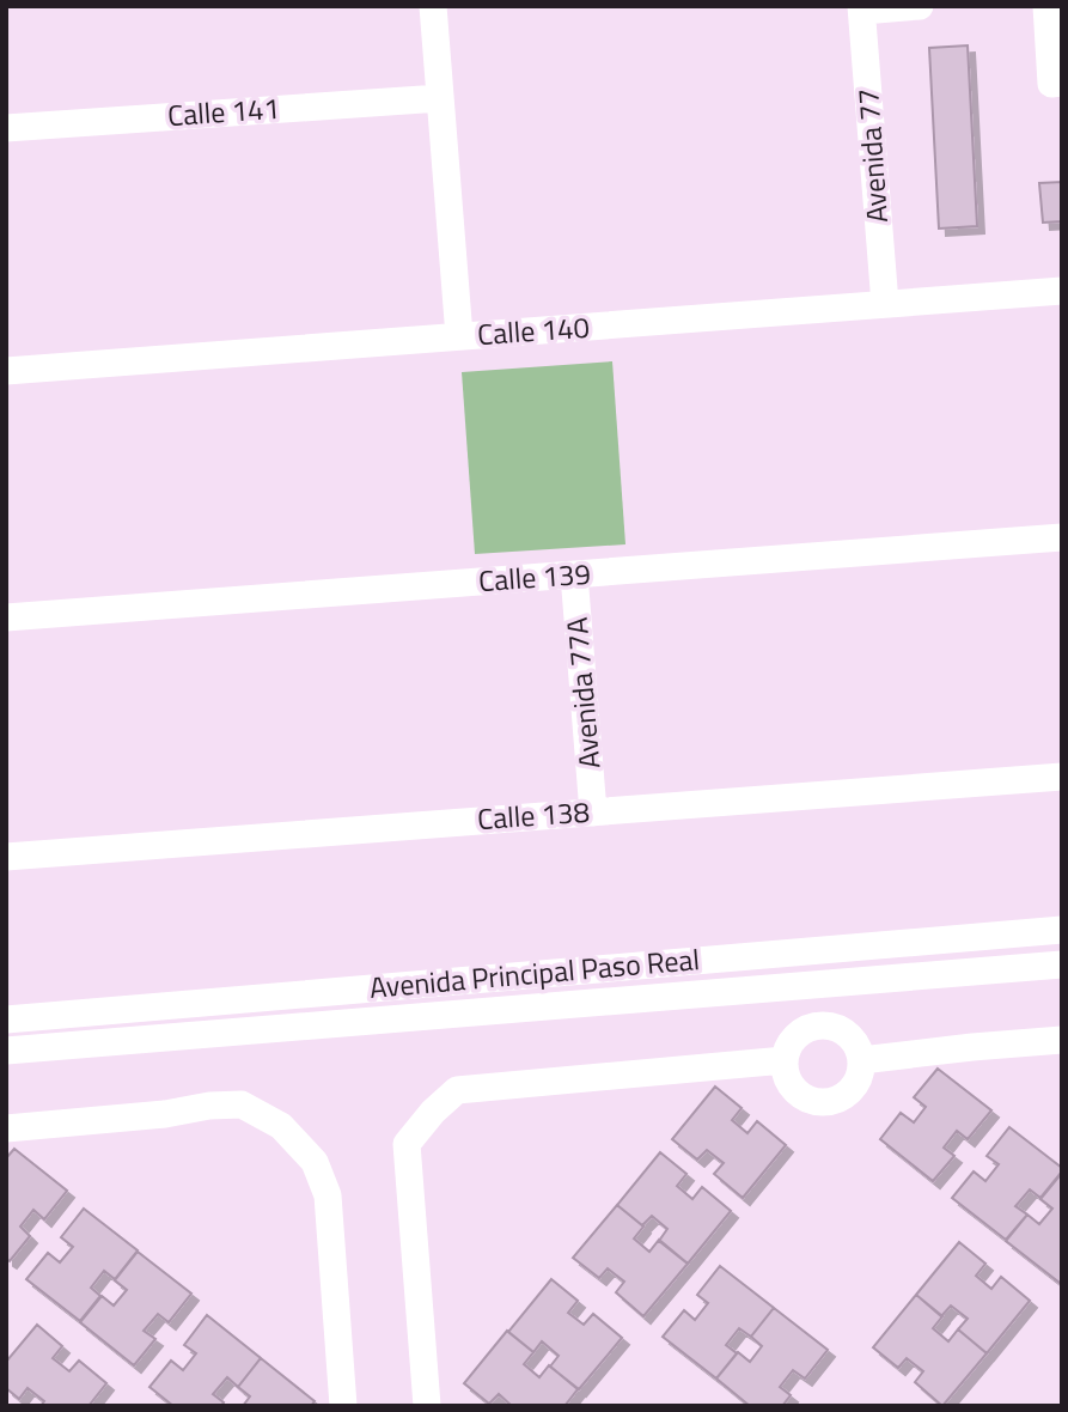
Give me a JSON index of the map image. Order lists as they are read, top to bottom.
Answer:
{
  "streets": {
    "street": [
      "Calle 141",
      "Avenida 77",
      "Calle 140",
      "Calle 139",
      "Avenida 77A",
      "Calle 138",
      "Avenida Principal Paso Real"
    ]
  },
  "crossings": [
    ["Avenida 77", "Calle 140"],
    ["Calle 139", "Avenida 77A"],
    ["Avenida 77A", "Calle 138"]
  ]
}
